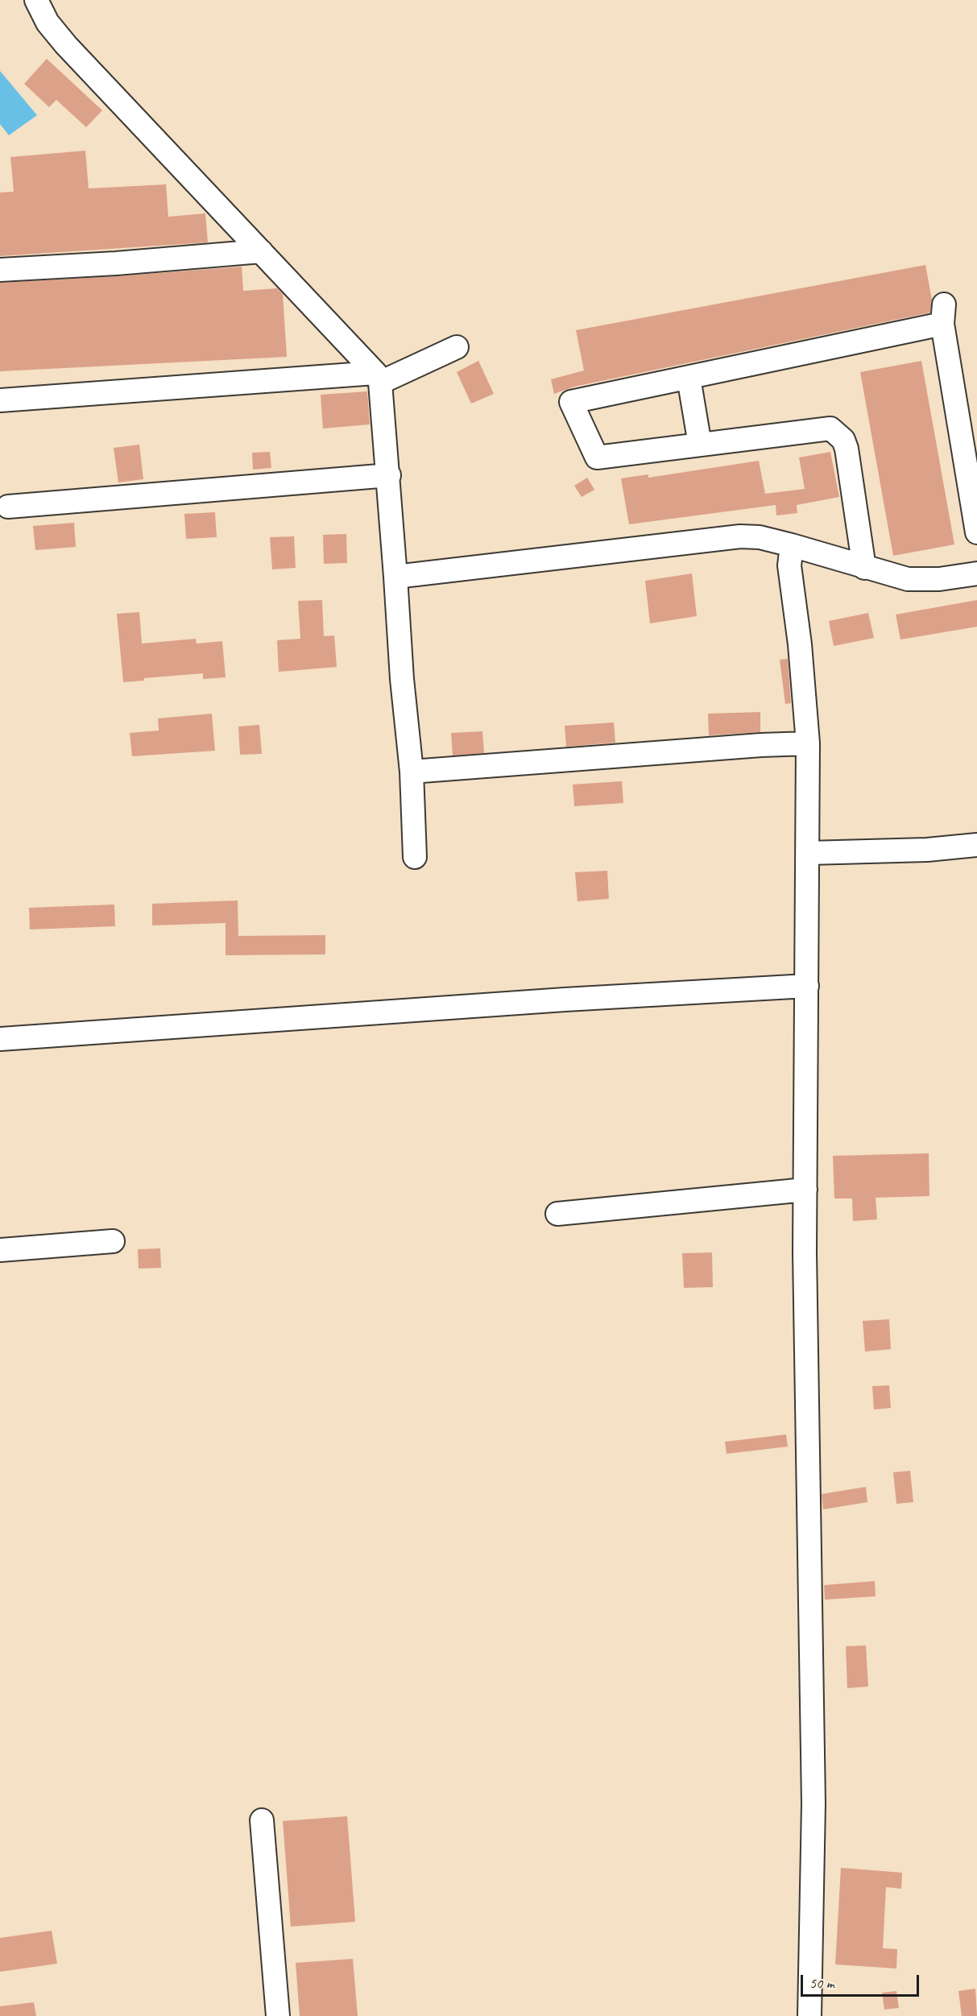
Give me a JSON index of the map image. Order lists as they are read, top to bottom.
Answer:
{
  "scale_bar": "50 m"
}
